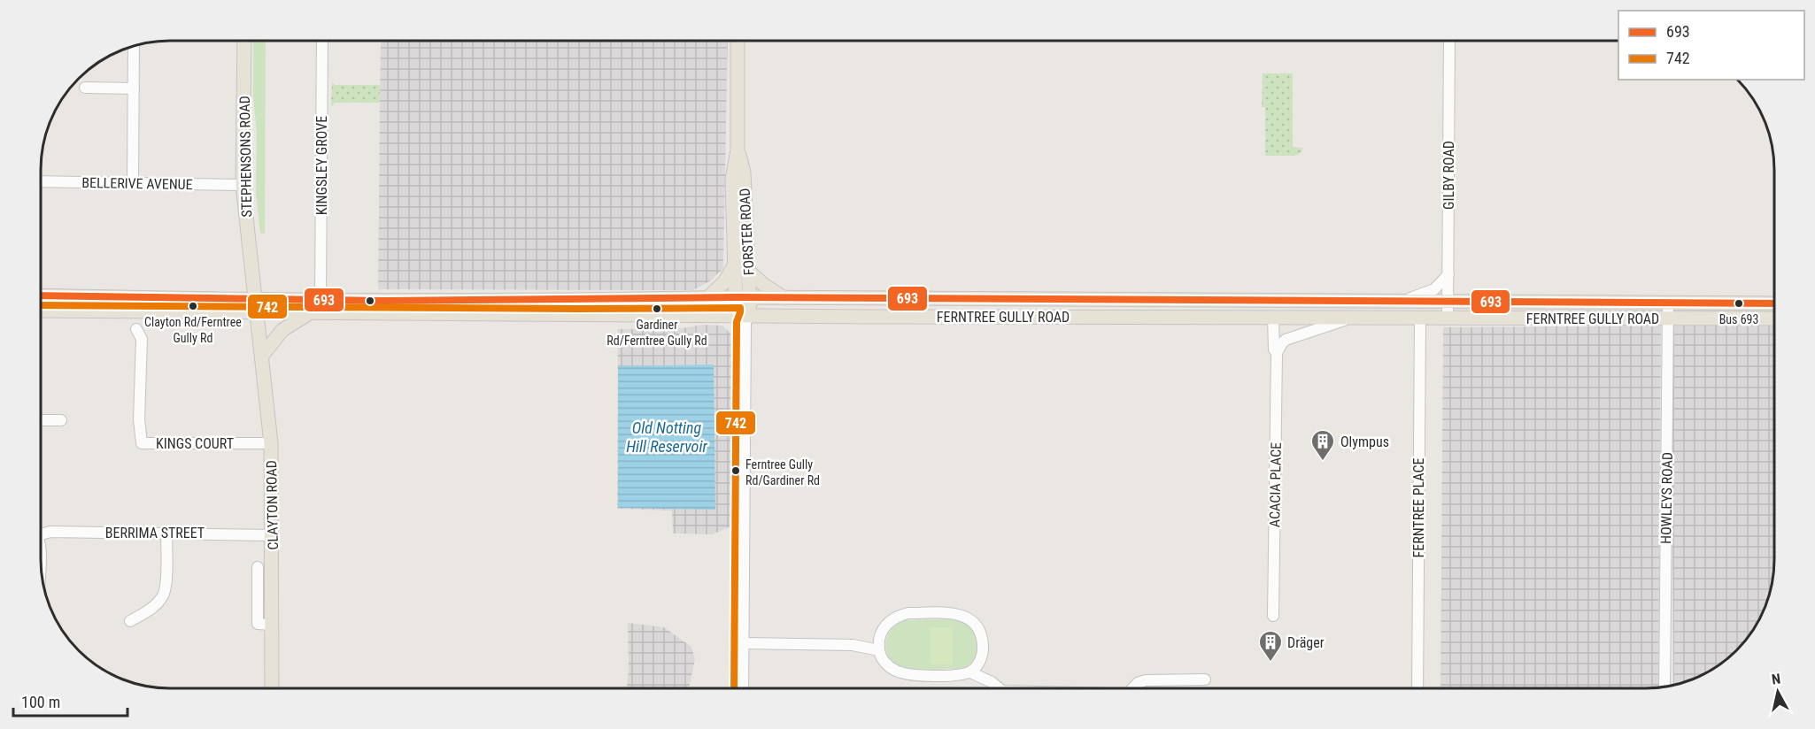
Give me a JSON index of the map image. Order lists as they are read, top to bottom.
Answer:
{
  "streets": {
    "main road": [
      "STEPHENSONS ROAD",
      "FORSTER ROAD",
      "FERNTREE GULLY ROAD",
      "CLAYTON ROAD"
    ],
    "street": [
      "KINGSLEY GROVE",
      "GILBY ROAD",
      "BELLERIVE AVENUE",
      "KINGS COURT",
      "ACACIA PLACE",
      "HOWLEYS ROAD",
      "FERNTREE PLACE",
      "BERRIMA STREET"
    ]
  },
  "crossings": [
    ["STEPHENSONS ROAD", "BELLERIVE AVENUE"],
    ["STEPHENSONS ROAD", "FERNTREE GULLY ROAD"],
    ["STEPHENSONS ROAD", "CLAYTON ROAD"],
    ["KINGSLEY GROVE", "FERNTREE GULLY ROAD"],
    ["GILBY ROAD", "FERNTREE GULLY ROAD"],
    ["FORSTER ROAD", "FERNTREE GULLY ROAD"],
    ["FERNTREE GULLY ROAD", "ACACIA PLACE"],
    ["FERNTREE GULLY ROAD", "HOWLEYS ROAD"],
    ["FERNTREE GULLY ROAD", "CLAYTON ROAD"],
    ["FERNTREE GULLY ROAD", "FERNTREE PLACE"],
    ["KINGS COURT", "CLAYTON ROAD"],
    ["CLAYTON ROAD", "BERRIMA STREET"]
  ],
  "water": ["Old Notting Hill Reservoir"],
  "places": {
    "other": [
      "Bus 693",
      "Clayton Rd/Ferntree Gully Rd",
      "Gardiner Rd/Ferntree Gully Rd",
      "Ferntree Gully Rd/Gardiner Rd"
    ],
    "building": ["Olympus", "Dräger"]
  },
  "lines": ["transit line 693", "transit line 742"],
  "legend": ["693", "742"],
  "scale_bar": "100 m",
  "north": "top"
}
